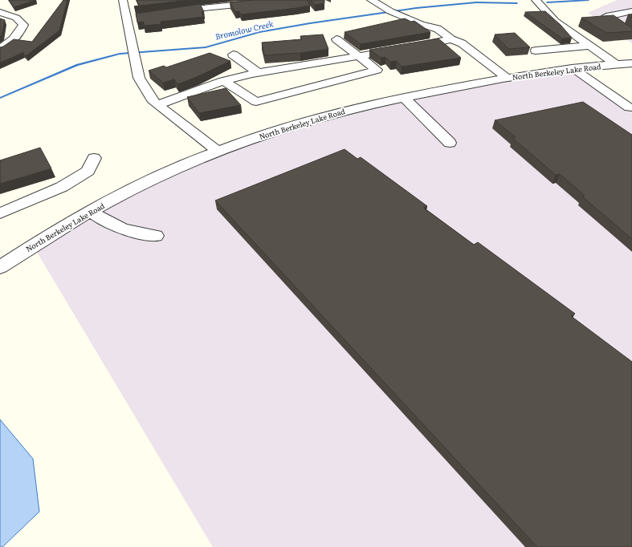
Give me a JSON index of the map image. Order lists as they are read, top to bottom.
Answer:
{
  "streets": {
    "street": ["North Berkeley Lake Road"]
  },
  "water": ["Bromolow Creek"]
}
